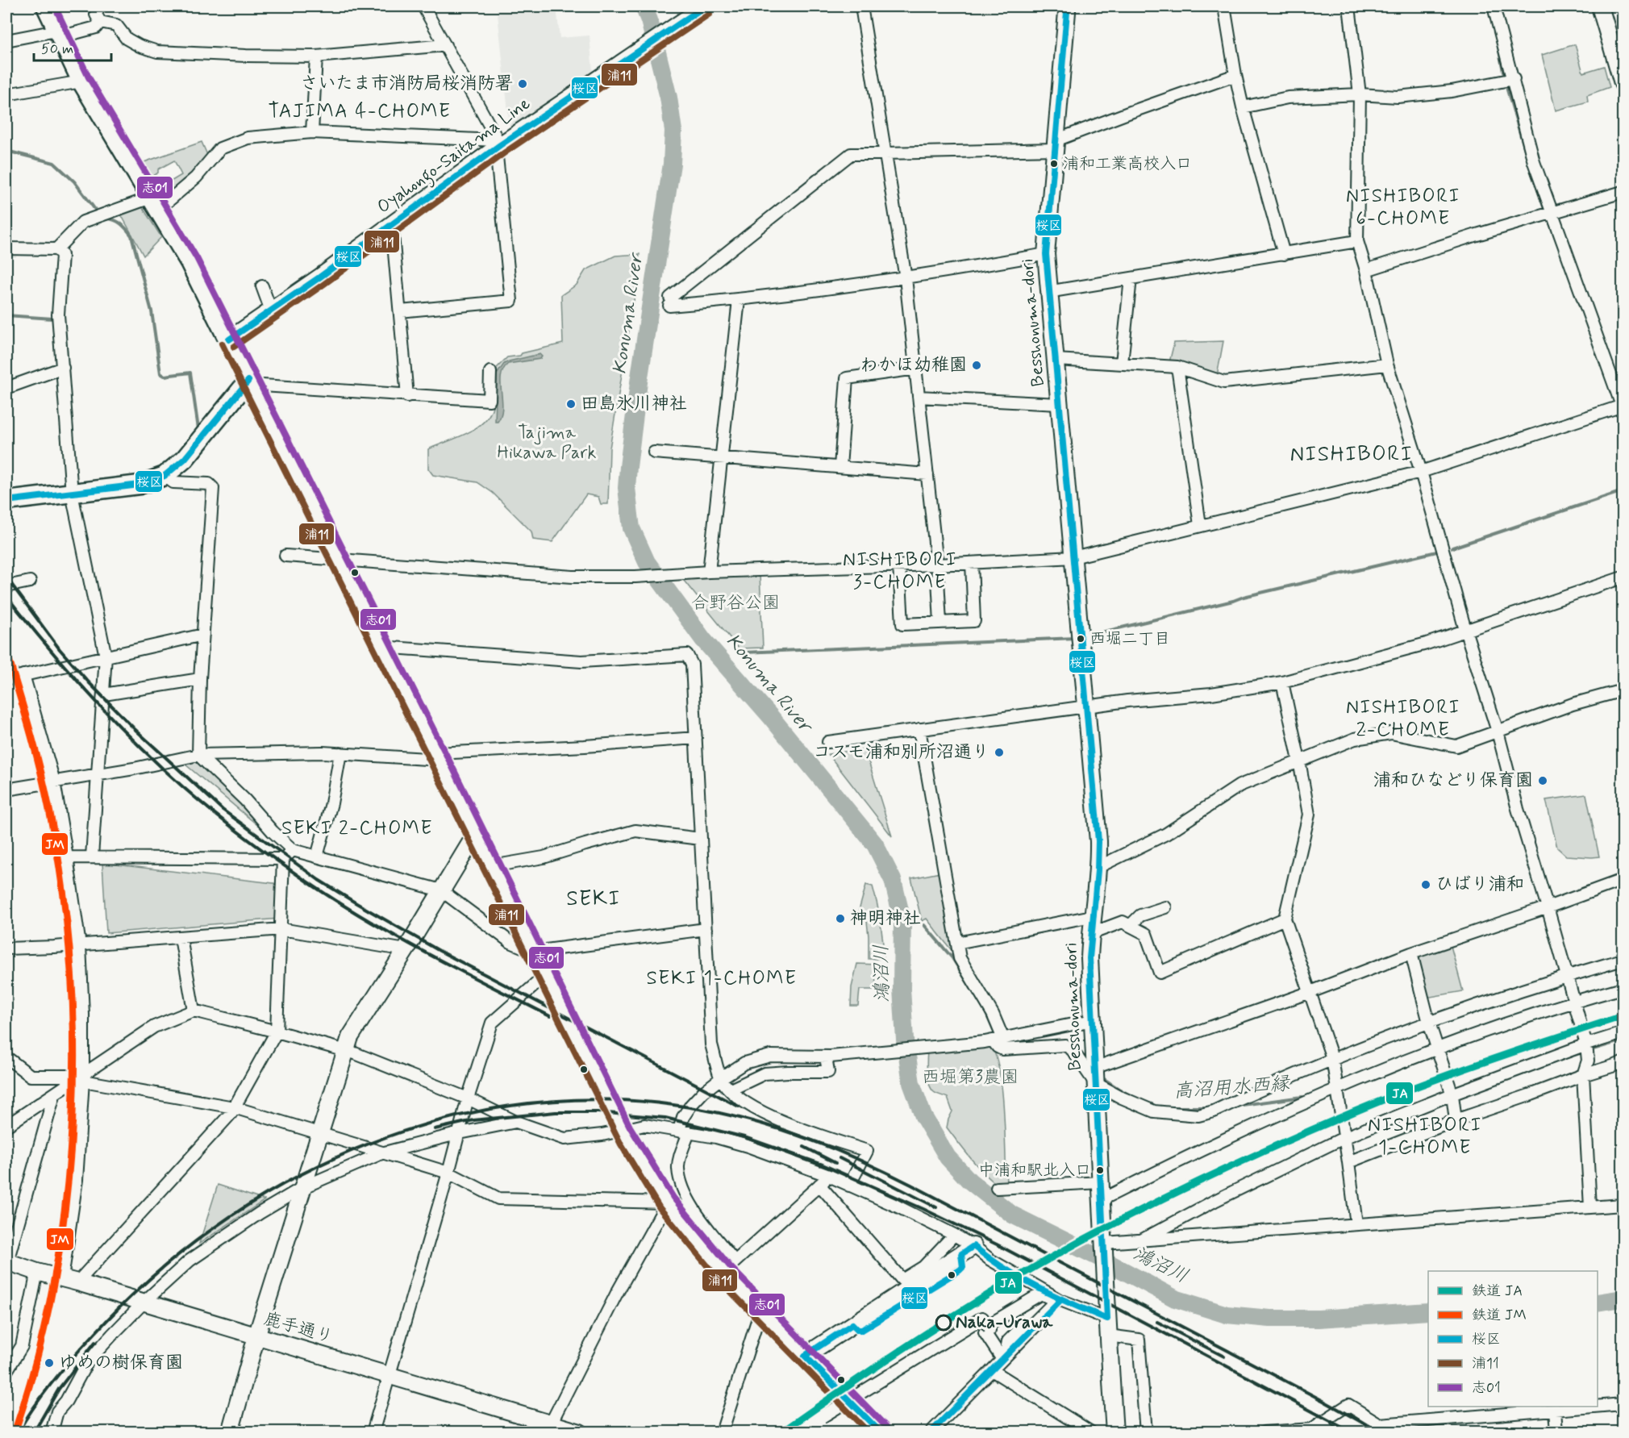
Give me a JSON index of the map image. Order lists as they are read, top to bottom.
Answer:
{
  "streets": {
    "street": ["Oyahongo-Saitama Line", "Besshonuma-dori", "鹿手通り"]
  },
  "districts": [
    "TAJIMA 4-CHOME",
    "NISHIBORI 6-CHOME",
    "NISHIBORI",
    "NISHIBORI 3-CHOME",
    "NISHIBORI 2-CHOME",
    "SEKI 2-CHOME",
    "SEKI",
    "SEKI 1-CHOME",
    "NISHIBORI 1-CHOME"
  ],
  "water": ["Konuma River", "鴻沼川", "高沼用水西縁"],
  "parks": ["Tajima Hikawa Park", "合野谷公園", "西堀第3農園"],
  "places": [
    "さいたま市消防局桜消防署",
    "浦和工業高校入口",
    "わかほ幼稚園",
    "田島氷川神社",
    "西堀二丁目",
    "コスモ浦和別所沼通り",
    "浦和ひなどり保育園",
    "ひばり浦和",
    "神明神社",
    "中浦和駅北入口",
    "Naka-Urawa",
    "ゆめの樹保育園"
  ],
  "lines": [
    "transit line 桜区",
    "transit line 志01",
    "transit line 浦11",
    "rail line JM",
    "rail line JA"
  ],
  "legend": [
    "鉄道 JA",
    "鉄道 JM",
    "桜区",
    "浦11",
    "志01"
  ],
  "scale_bar": "50 m"
}
